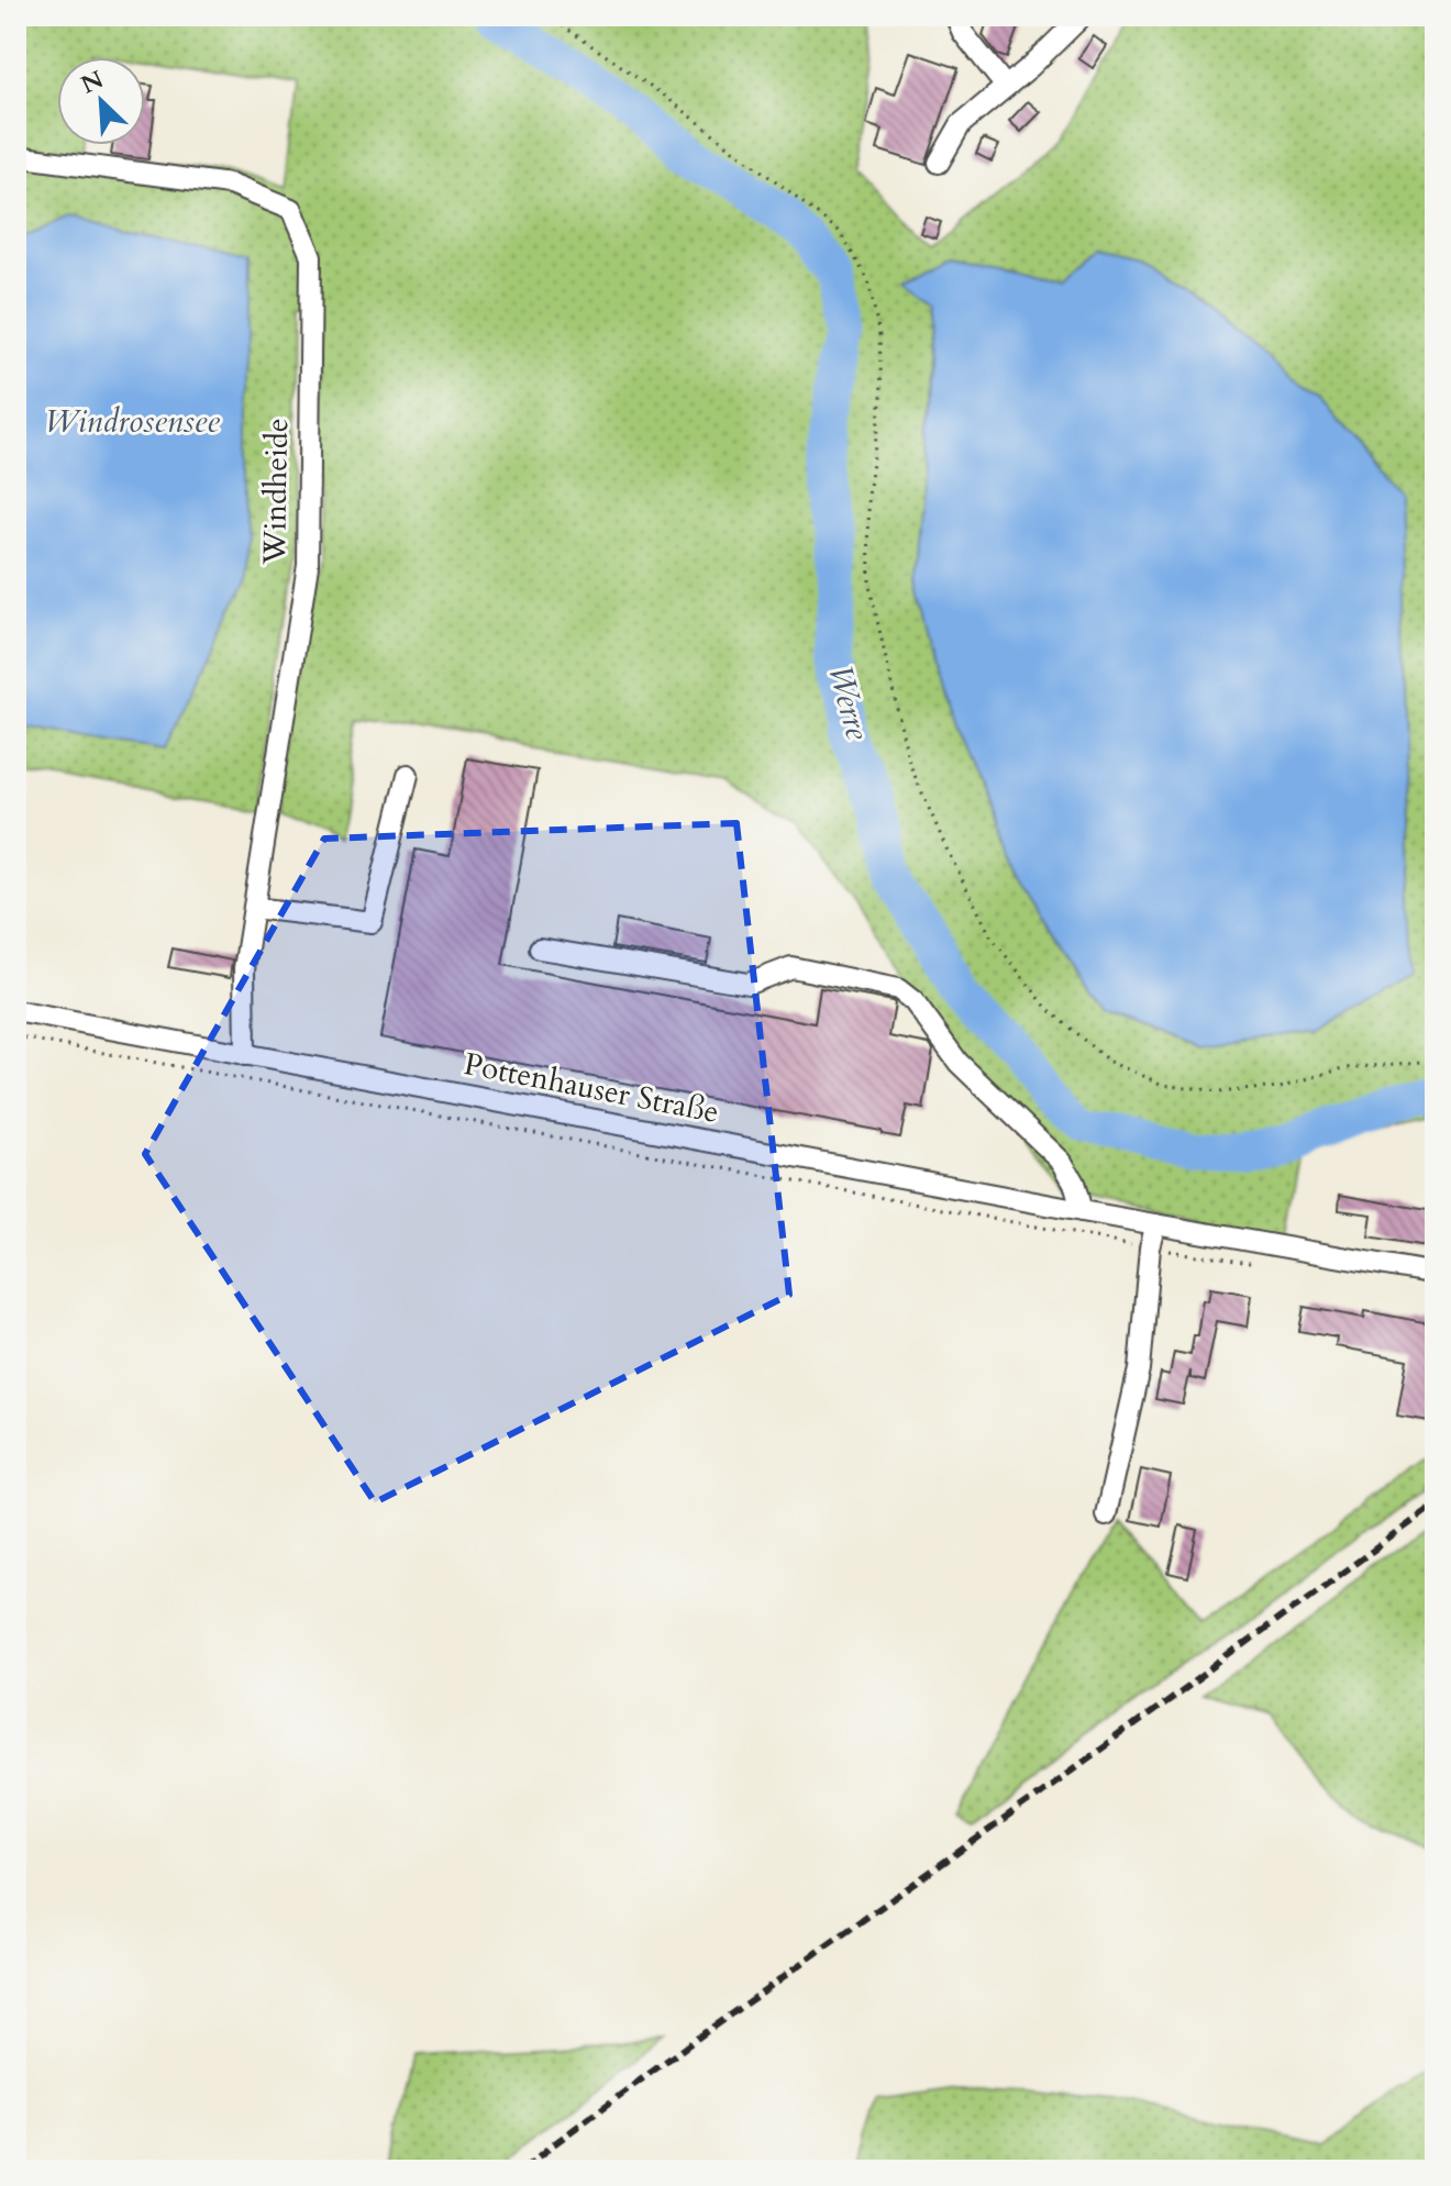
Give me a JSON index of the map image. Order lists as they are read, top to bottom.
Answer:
{
  "streets": {
    "street": ["Windheide", "Pottenhauser Straße"]
  },
  "crossings": [
    ["Windheide", "Pottenhauser Straße"]
  ],
  "water": ["Windrosensee", "Werre"],
  "north": "top left"
}
